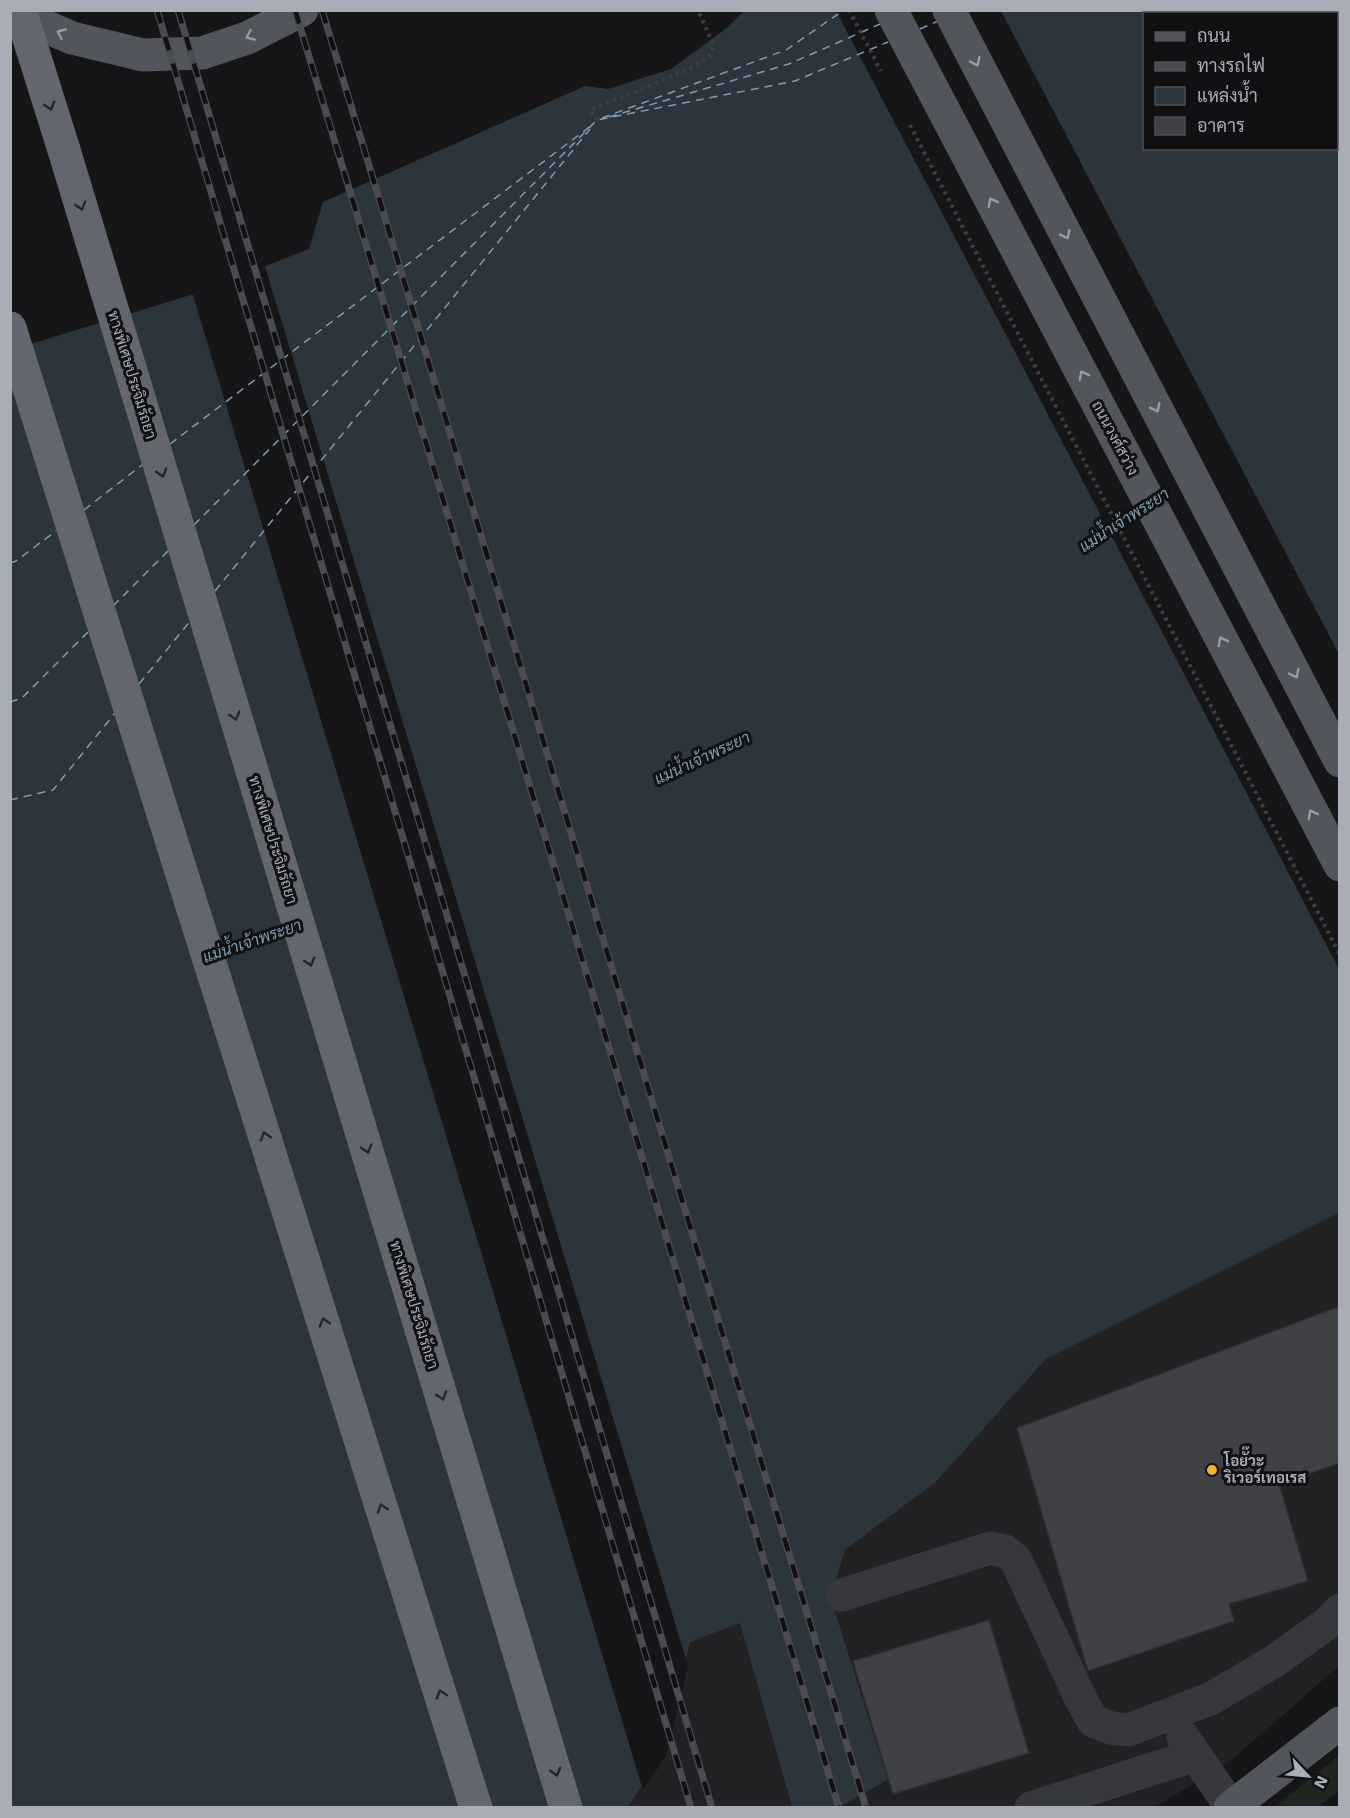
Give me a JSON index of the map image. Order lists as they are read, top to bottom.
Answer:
{
  "streets": {
    "highway": ["ทางพิเศษประจิมรัถยา"],
    "main road": ["ถนนวงศ์สว่าง"]
  },
  "water": ["แม่น้ำเจ้าพระยา"],
  "places": ["โอยั๊วะ ริเวอร์เทอเรส"],
  "legend": [
    "ถนน",
    "ทางรถไฟ",
    "แหล่งน้ำ",
    "อาคาร"
  ],
  "north": "bottom right"
}
